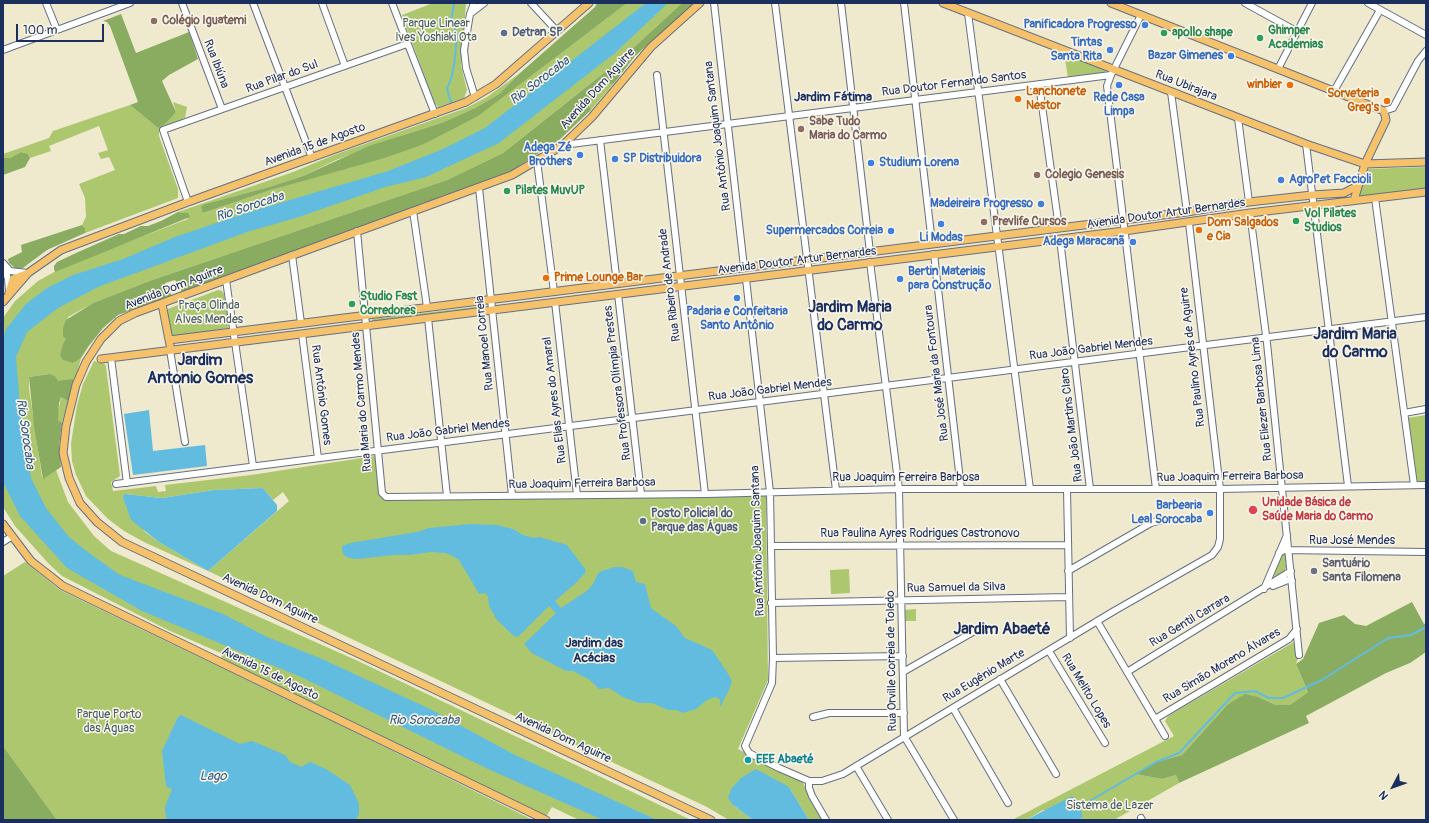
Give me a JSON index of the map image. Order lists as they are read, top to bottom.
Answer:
{
  "streets": {
    "main road": [
      "Rua Ubirajara",
      "Avenida Dom Aguirre",
      "Avenida 15 de Agosto",
      "Avenida Doutor Artur Bernardes"
    ],
    "street": [
      "Rua Ibiúna",
      "Rua Pilar do Sul",
      "Rua Doutor Fernando Santos",
      "Rua Antônio Joaquim Santana",
      "Rua Ribeiro de Andrade",
      "Rua Manoel Correia",
      "Rua João Gabriel Mendes",
      "Rua Paulino Ayres de Aguirre",
      "Rua José Maria da Fontoura",
      "Rua Professora Olímpia Prestes",
      "Rua Antônio Gomes",
      "Rua Eliezer Barbosa Lima",
      "Rua Elias Ayres do Amaral",
      "Rua Maria do Carmo Mendes",
      "Rua João Martins Claro",
      "Rua Joaquim Ferreira Barbosa",
      "Rua Paulina Ayres Rodrigues Castronovo",
      "Rua José Mendes",
      "Rua Samuel da Silva",
      "Rua Gentil Carrara",
      "Rua Orville Correia de Toledo",
      "Rua Simão Moreno Álvares",
      "Rua Eugênio Marte",
      "Rua Melito Lopes"
    ]
  },
  "crossings": [
    ["Rua Ibiúna", "Rua Pilar do Sul"],
    ["Rua Pilar do Sul", "Avenida 15 de Agosto"],
    ["Rua Doutor Fernando Santos", "Rua Ubirajara"],
    ["Rua Doutor Fernando Santos", "Avenida Dom Aguirre"],
    ["Rua Doutor Fernando Santos", "Rua Antônio Joaquim Santana"],
    ["Rua Doutor Fernando Santos", "Rua Ribeiro de Andrade"],
    ["Avenida Dom Aguirre", "Rua Manoel Correia"],
    ["Avenida Dom Aguirre", "Rua Maria do Carmo Mendes"],
    ["Rua Antônio Joaquim Santana", "Avenida Doutor Artur Bernardes"],
    ["Rua Antônio Joaquim Santana", "Rua João Gabriel Mendes"],
    ["Rua Antônio Joaquim Santana", "Rua Joaquim Ferreira Barbosa"],
    ["Rua Antônio Joaquim Santana", "Rua Paulina Ayres Rodrigues Castronovo"],
    ["Rua Antônio Joaquim Santana", "Rua Samuel da Silva"],
    ["Rua Antônio Joaquim Santana", "Rua Eugênio Marte"],
    ["Avenida Doutor Artur Bernardes", "Rua Ribeiro de Andrade"],
    ["Avenida Doutor Artur Bernardes", "Rua Manoel Correia"],
    ["Avenida Doutor Artur Bernardes", "Rua Paulino Ayres de Aguirre"],
    ["Avenida Doutor Artur Bernardes", "Rua José Maria da Fontoura"],
    ["Avenida Doutor Artur Bernardes", "Rua Professora Olímpia Prestes"],
    ["Avenida Doutor Artur Bernardes", "Rua Antônio Gomes"],
    ["Avenida Doutor Artur Bernardes", "Rua Eliezer Barbosa Lima"],
    ["Avenida Doutor Artur Bernardes", "Rua Elias Ayres do Amaral"],
    ["Avenida Doutor Artur Bernardes", "Rua Maria do Carmo Mendes"],
    ["Avenida Doutor Artur Bernardes", "Rua João Martins Claro"],
    ["Avenida Doutor Artur Bernardes", "Rua Orville Correia de Toledo"],
    ["Rua Ribeiro de Andrade", "Rua João Gabriel Mendes"],
    ["Rua Ribeiro de Andrade", "Rua Joaquim Ferreira Barbosa"],
    ["Rua Manoel Correia", "Rua João Gabriel Mendes"],
    ["Rua Manoel Correia", "Rua Joaquim Ferreira Barbosa"],
    ["Rua João Gabriel Mendes", "Rua Paulino Ayres de Aguirre"],
    ["Rua João Gabriel Mendes", "Rua José Maria da Fontoura"],
    ["Rua João Gabriel Mendes", "Rua Professora Olímpia Prestes"],
    ["Rua João Gabriel Mendes", "Rua Antônio Gomes"],
    ["Rua João Gabriel Mendes", "Rua Eliezer Barbosa Lima"],
    ["Rua João Gabriel Mendes", "Rua Elias Ayres do Amaral"],
    ["Rua João Gabriel Mendes", "Rua Maria do Carmo Mendes"],
    ["Rua João Gabriel Mendes", "Rua João Martins Claro"],
    ["Rua João Gabriel Mendes", "Rua Orville Correia de Toledo"],
    ["Rua Paulino Ayres de Aguirre", "Rua Joaquim Ferreira Barbosa"],
    ["Rua Paulino Ayres de Aguirre", "Rua Eugênio Marte"],
    ["Rua José Maria da Fontoura", "Rua Joaquim Ferreira Barbosa"],
    ["Rua Professora Olímpia Prestes", "Rua Joaquim Ferreira Barbosa"],
    ["Rua Eliezer Barbosa Lima", "Rua Joaquim Ferreira Barbosa"],
    ["Rua Eliezer Barbosa Lima", "Rua José Mendes"],
    ["Rua Eliezer Barbosa Lima", "Rua Gentil Carrara"],
    ["Rua Eliezer Barbosa Lima", "Rua Simão Moreno Álvares"],
    ["Rua Elias Ayres do Amaral", "Rua Joaquim Ferreira Barbosa"],
    ["Rua Maria do Carmo Mendes", "Rua Joaquim Ferreira Barbosa"],
    ["Rua João Martins Claro", "Rua Joaquim Ferreira Barbosa"],
    ["Rua Joaquim Ferreira Barbosa", "Rua Orville Correia de Toledo"],
    ["Rua Joaquim Ferreira Barbosa", "Rua Eugênio Marte"],
    ["Rua Paulina Ayres Rodrigues Castronovo", "Rua Orville Correia de Toledo"],
    ["Rua Samuel da Silva", "Rua Orville Correia de Toledo"],
    ["Rua Orville Correia de Toledo", "Rua Eugênio Marte"],
    ["Rua Eugênio Marte", "Rua Melito Lopes"]
  ],
  "districts": [
    "Jardim Fátima",
    "Jardim Maria do Carmo",
    "Jardim Maria do Carmo",
    "Jardim Antonio Gomes",
    "Jardim Abaeté",
    "Jardim das Acácias"
  ],
  "water": ["Rio Sorocaba", "Lago"],
  "parks": [
    "Parque Linear Ives Yoshiaki Ota",
    "Praça Olinda Alves Mendes",
    "Parque Porto das Águas",
    "Sistema de Lazer"
  ],
  "places": [
    "Colégio Iguatemi",
    "Panificadora Progresso",
    "Detran SP",
    "apollo shape",
    "Ghimper Academias",
    "Tintas Santa Rita",
    "Bazar Gimenes",
    "Rede Casa Limpa",
    "winbier",
    "Lanchonete Nestor",
    "Sorveteria Greg's",
    "Sabe Tudo Maria do Carmo",
    "Adega Zé Brothers",
    "SP Distribuidora",
    "Studium Lorena",
    "Colegio Genesis",
    "AgroPet Faccioli",
    "Pilates MuvUP",
    "Madeireira Progresso",
    "Vol Pilates Studios",
    "Prevlife Cursos",
    "Li Modas",
    "Dom Salgados e Cia",
    "Supermercados Correia",
    "Adega Maracanã",
    "Prime Lounge Bar",
    "Bertin Materiais para Construção",
    "Padaria e Confeitaria Santo Antônio",
    "Studio Fast Corredores",
    "Unidade Básica de Saúde Maria do Carmo",
    "Barbearia Leal Sorocaba",
    "Posto Policial do Parque das Águas",
    "Santuário Santa Filomena",
    "EEE Abaeté"
  ],
  "scale_bar": "100 m",
  "north": "bottom left"
}
